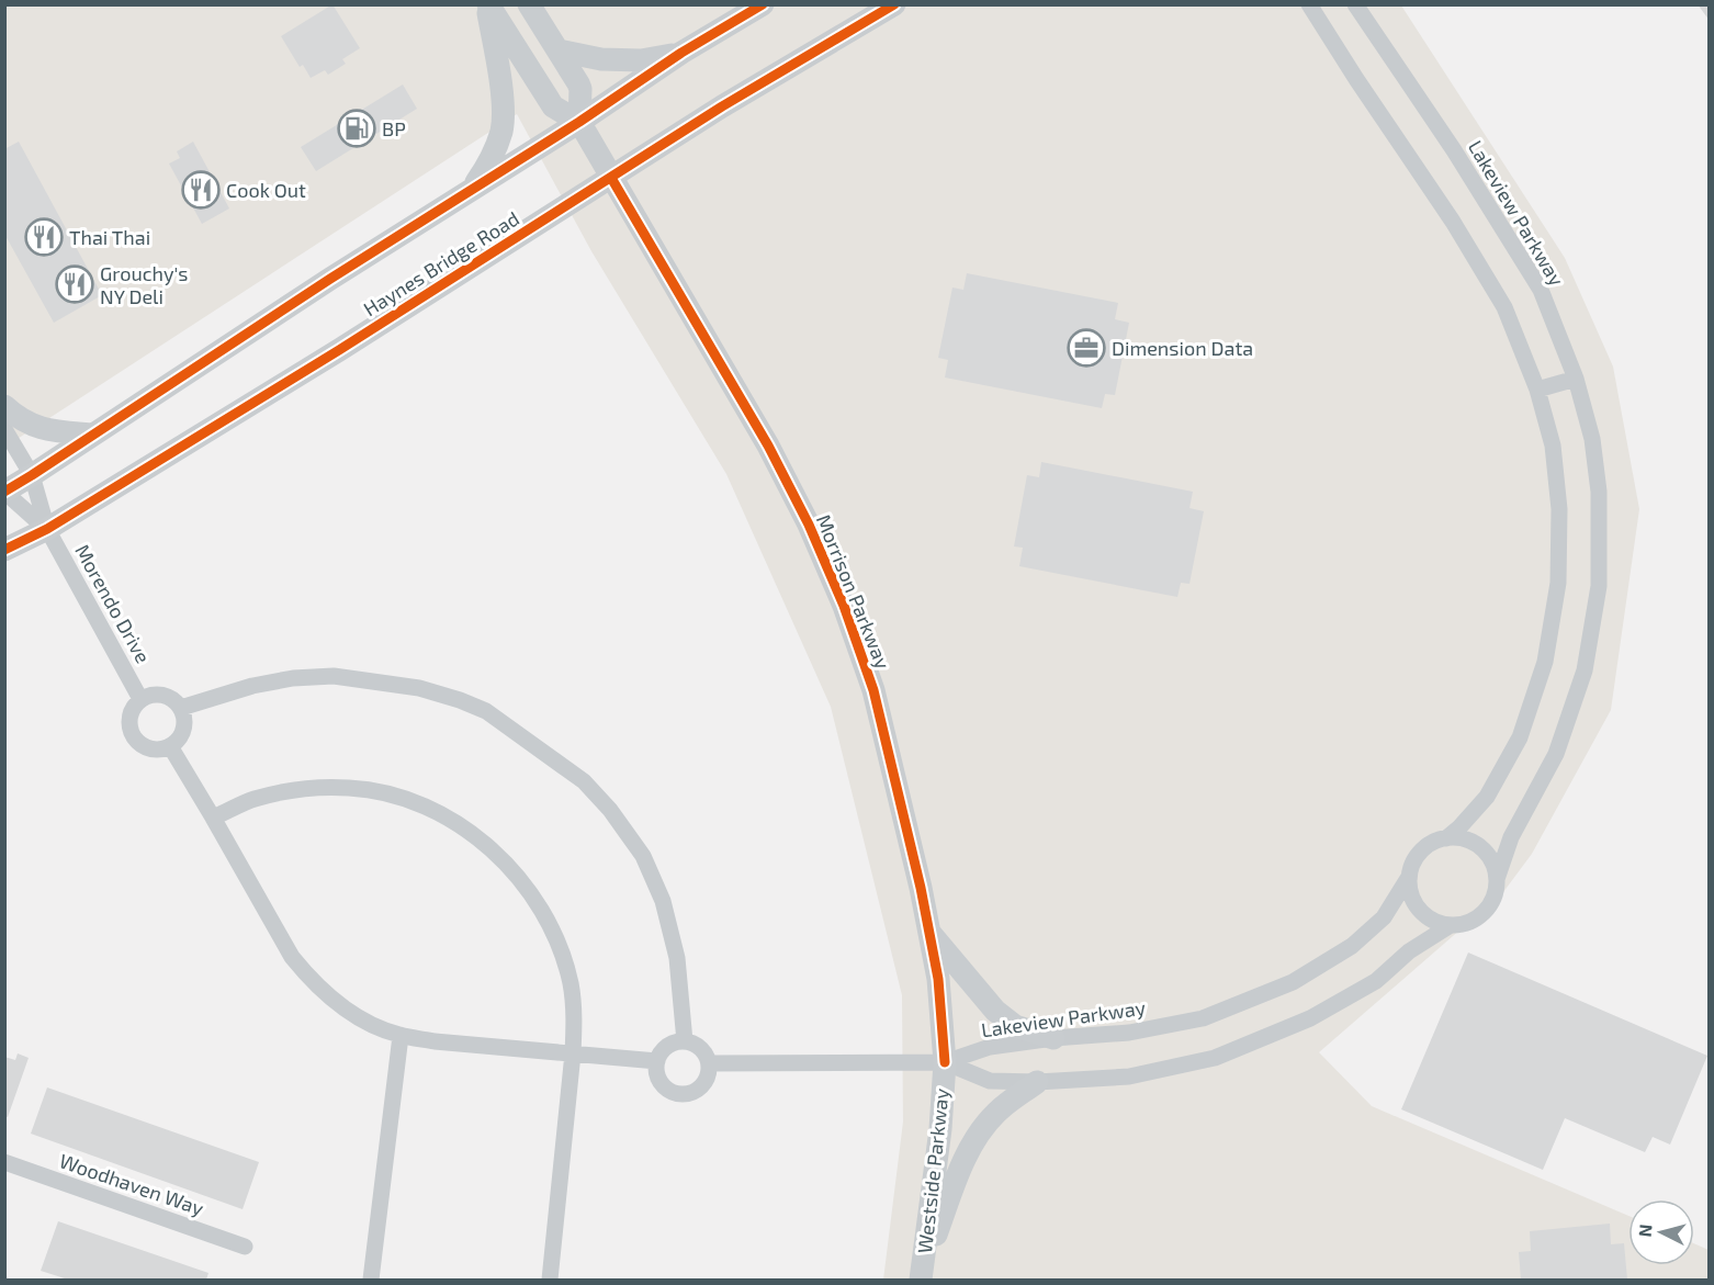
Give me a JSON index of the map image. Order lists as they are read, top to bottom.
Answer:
{
  "streets": {
    "main road": ["Haynes Bridge Road", "Morrison Parkway", "Westside Parkway"],
    "street": ["Lakeview Parkway", "Morendo Drive", "Woodhaven Way"]
  },
  "crossings": [
    ["Lakeview Parkway", "Morrison Parkway"],
    ["Lakeview Parkway", "Westside Parkway"],
    ["Haynes Bridge Road", "Morrison Parkway"],
    ["Haynes Bridge Road", "Morendo Drive"],
    ["Morrison Parkway", "Westside Parkway"]
  ],
  "places": {
    "fuel station": ["BP"],
    "restaurant": ["Cook Out", "Thai Thai", "Grouchy's NY Deli"],
    "office": ["Dimension Data"]
  },
  "north": "left"
}
